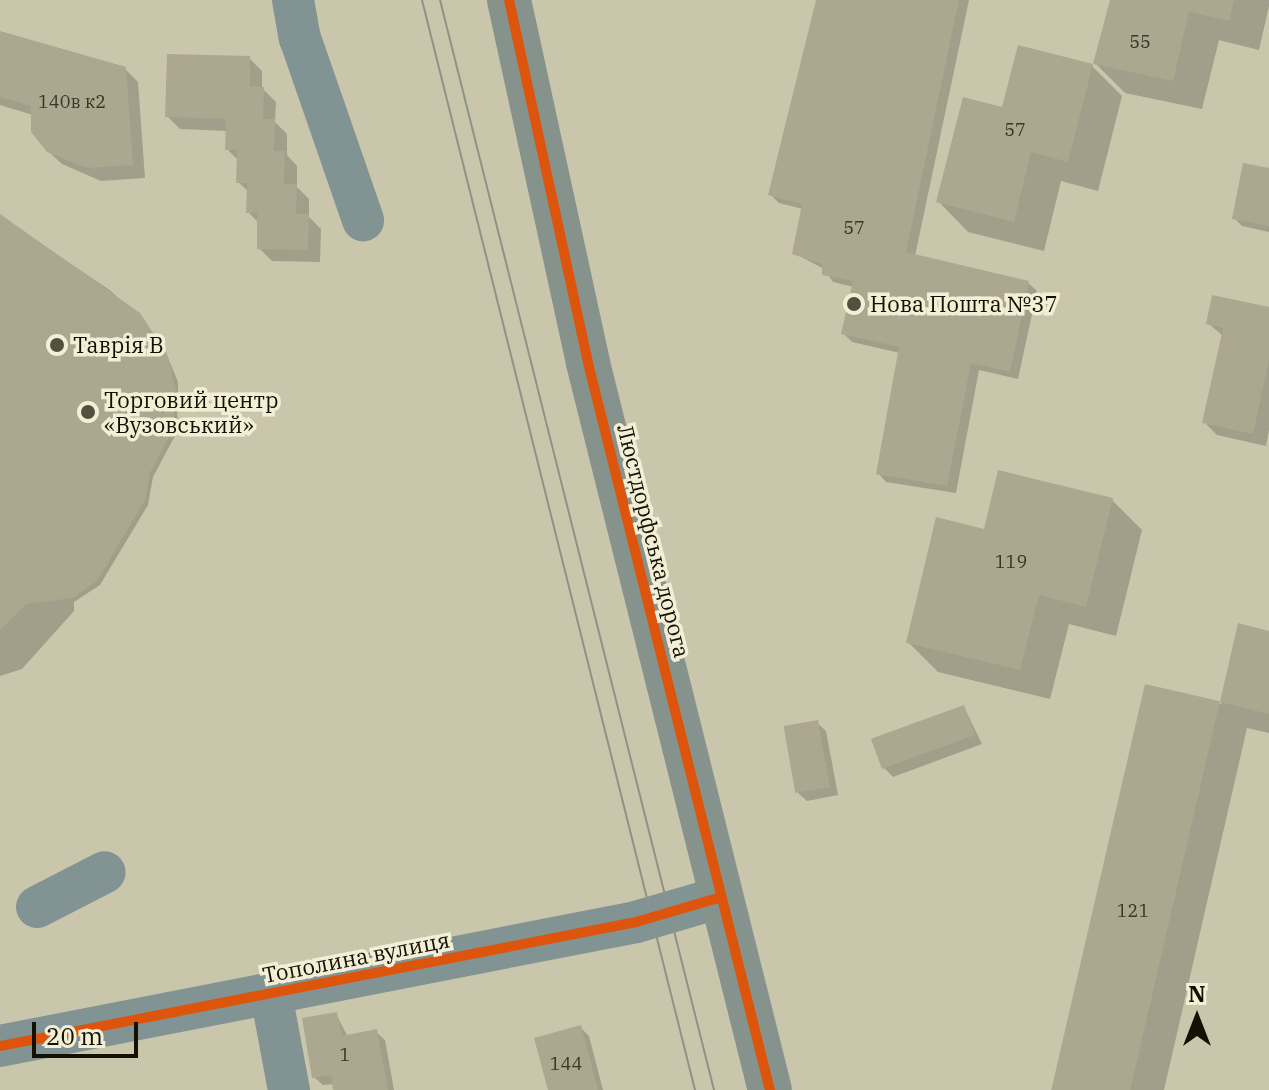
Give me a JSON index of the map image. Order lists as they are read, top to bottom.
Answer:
{
  "streets": {
    "main road": ["Люстдорфська дорога"],
    "street": ["Тополина вулиця"]
  },
  "crossings": [
    ["Люстдорфська дорога", "Тополина вулиця"]
  ],
  "places": ["Нова Пошта №37", "Таврія В", "Торговий центр «Вузовський»"],
  "house_numbers": [
    "55",
    "140в к2",
    "57",
    "57",
    "119",
    "121",
    "1",
    "144"
  ],
  "scale_bar": "20 m",
  "north": "top"
}
